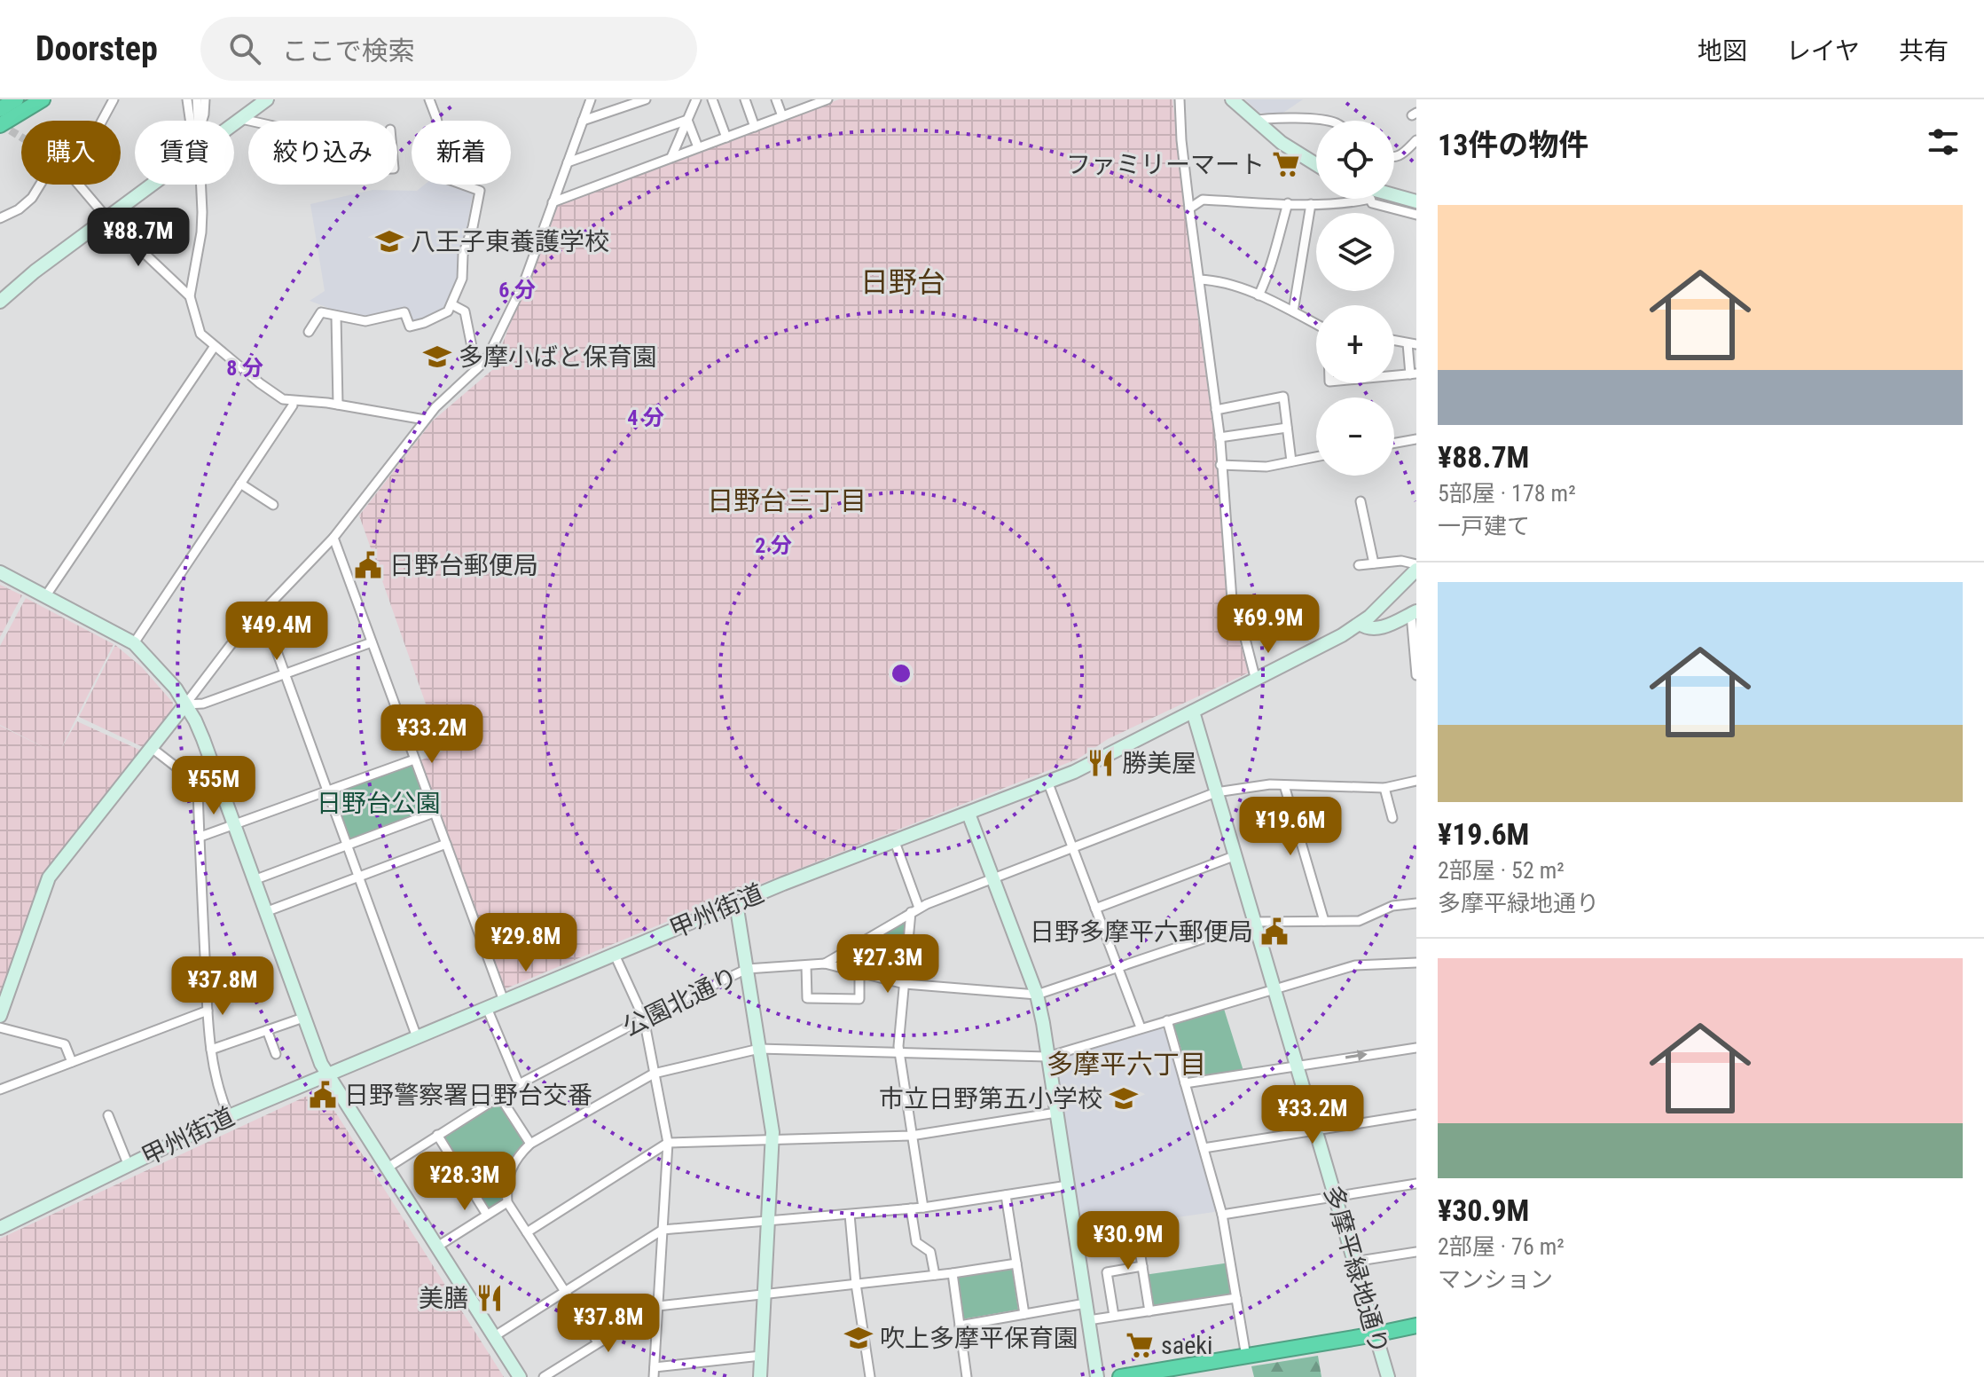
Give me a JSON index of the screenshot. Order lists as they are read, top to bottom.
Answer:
{
  "streets": {
    "street": ["甲州街道", "公園北通り", "多摩平緑地通り"]
  },
  "crossings": [
    ["甲州街道", "多摩平緑地通り"],
    ["公園北通り", "多摩平緑地通り"]
  ],
  "districts": ["日野台", "日野台三丁目", "多摩平六丁目"],
  "parks": ["日野台公園"],
  "places": {
    "supermarket": ["ファミリーマート", "saeki"],
    "school or university": [
      "八王子東養護学校",
      "多摩小ばと保育園",
      "市立日野第五小学校",
      "吹上多摩平保育園"
    ],
    "public building": ["日野台郵便局", "日野多摩平六郵便局", "日野警察署日野台交番"],
    "restaurant": ["勝美屋", "美膳"]
  },
  "page": {
    "header": "Doorstep",
    "search": "ここで検索",
    "nav": ["地図", "レイヤ", "共有"],
    "heading": "13件の物件",
    "map_buttons": ["+", "−"],
    "chip": [
      "購入",
      "賃貸",
      "絞り込み",
      "新着"
    ],
    "list": [
      {
        "name": "¥88.7M",
        "note": "5部屋 · 178 m² · 一戸建て"
      },
      {
        "name": "¥19.6M",
        "note": "2部屋 · 52 m² · 多摩平緑地通り"
      },
      {
        "name": "¥30.9M",
        "note": "2部屋 · 76 m² · マンション"
      }
    ],
    "price": [
      "¥88.7M",
      "¥69.9M",
      "¥49.4M",
      "¥33.2M",
      "¥55M",
      "¥19.6M",
      "¥29.8M",
      "¥27.3M",
      "¥37.8M",
      "¥33.2M",
      "¥28.3M",
      "¥30.9M",
      "¥37.8M"
    ]
  },
  "rings": [
    "6 分",
    "8 分",
    "4 分",
    "2 分"
  ]
}
